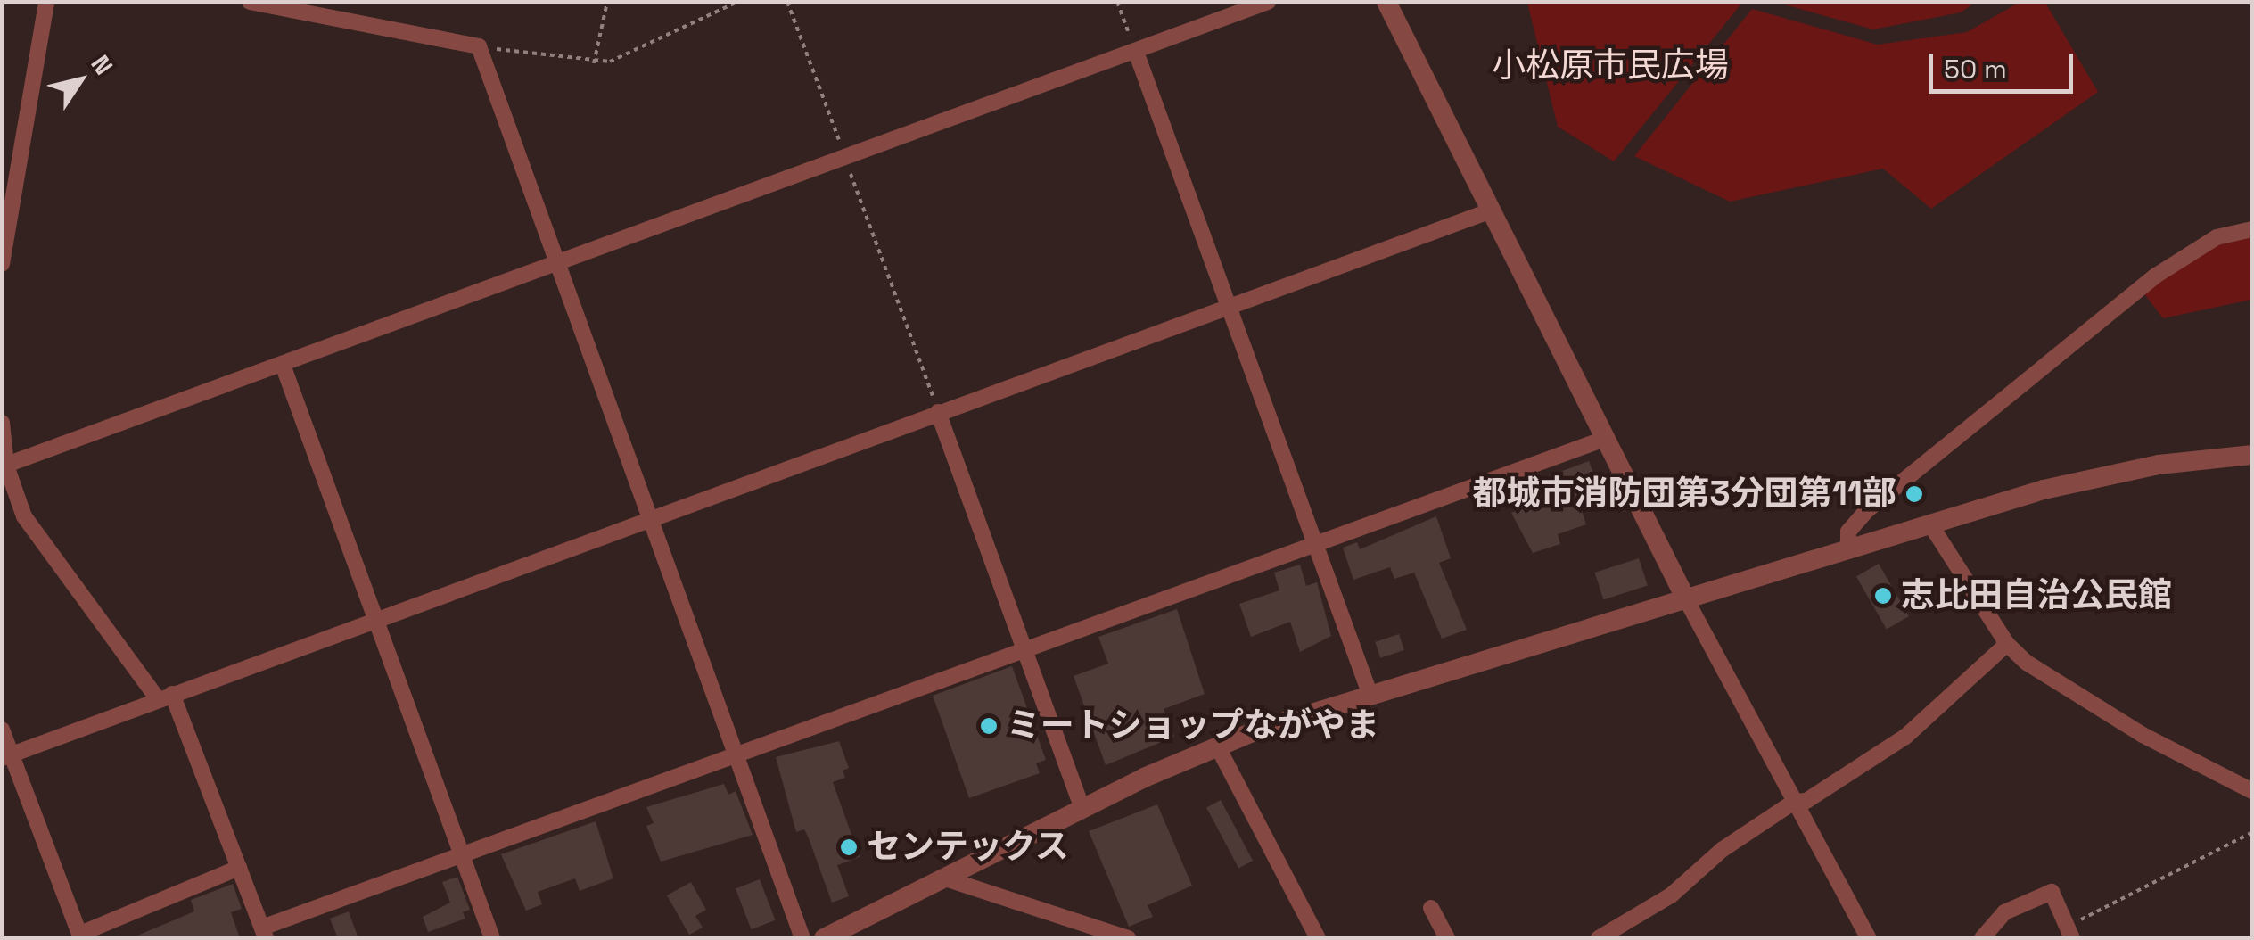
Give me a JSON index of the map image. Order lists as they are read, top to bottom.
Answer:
{
  "parks": ["小松原市民広場"],
  "places": [
    "都城市消防団第3分団第11部",
    "志比田自治公民館",
    "ミートショップながやま",
    "センテックス"
  ],
  "scale_bar": "50 m",
  "north": "top right"
}
